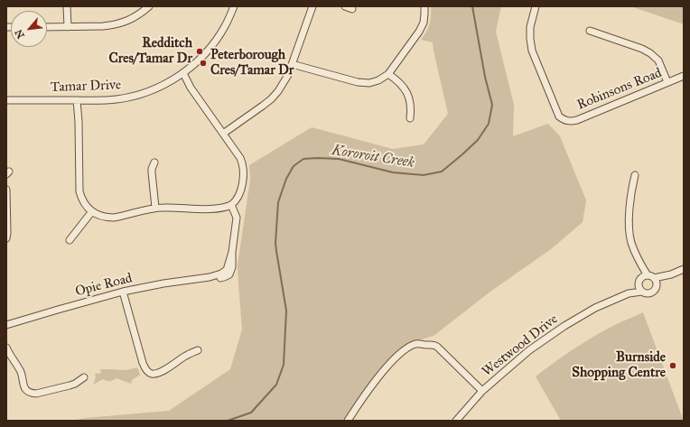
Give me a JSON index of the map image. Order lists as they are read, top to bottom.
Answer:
{
  "streets": {
    "street": [
      "Tamar Drive",
      "Robinsons Road",
      "Opie Road",
      "Westwood Drive"
    ]
  },
  "water": ["Kororoit Creek"],
  "places": ["Redditch Cres/Tamar Dr", "Peterborough Cres/Tamar Dr", "Burnside Shopping Centre"],
  "north": "bottom left"
}
